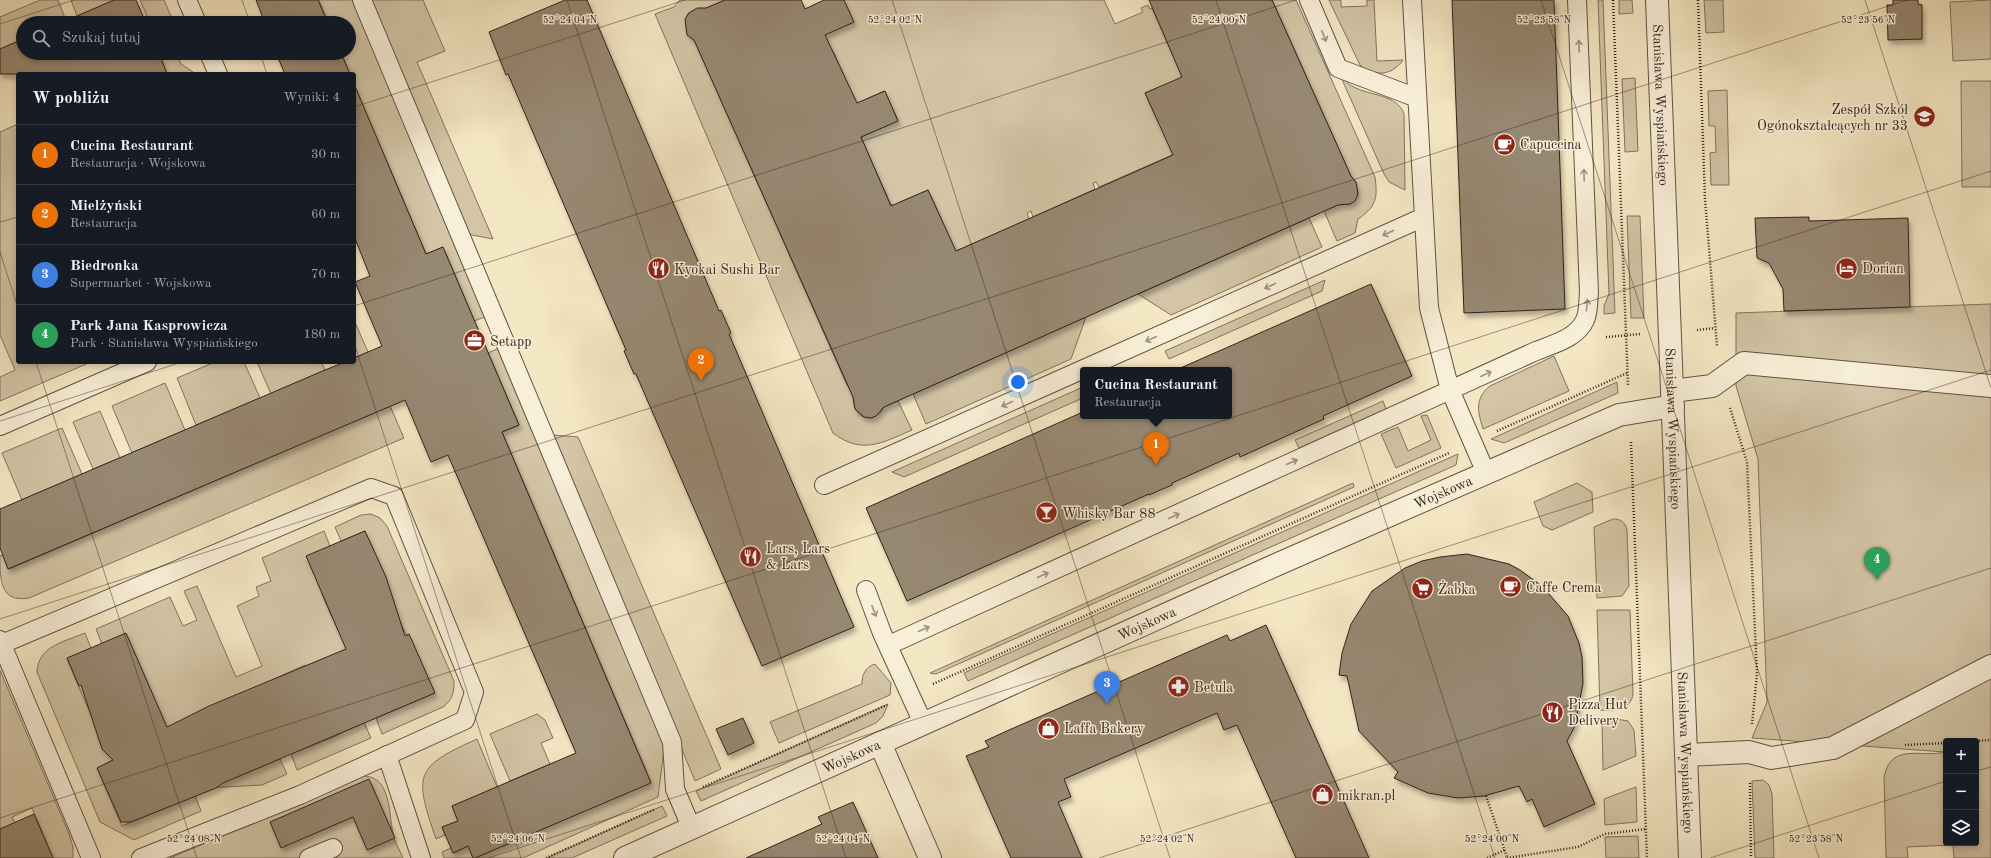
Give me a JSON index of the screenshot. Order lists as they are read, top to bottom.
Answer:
{
  "streets": {
    "street": ["Stanisława Wyspiańskiego", "Wojskowa"]
  },
  "crossings": [
    ["Stanisława Wyspiańskiego", "Wojskowa"]
  ],
  "places": {
    "school or university": ["Zespół Szkół Ogónokształcących nr 33"],
    "cafe": ["Capuccina", "Caffe Crema"],
    "hotel": ["Dorian"],
    "restaurant": ["Kyokai Sushi Bar", "Lars, Lars & Lars", "Pizza Hut Delivery"],
    "office": ["Setapp"],
    "bar": ["Whisky Bar 88"],
    "supermarket": ["Żabka"],
    "pharmacy": ["Betula"],
    "shop": ["Laffa Bakery", "mikran.pl"]
  },
  "page": {
    "search": "Szukaj tutaj",
    "heading": ["W pobliżu", "Wyniki: 4"],
    "list": [
      {
        "mark": "1",
        "name": "Cucina Restaurant",
        "note": "Restauracja · Wojskowa",
        "value": "30 m"
      },
      {
        "mark": "2",
        "name": "Mielżyński",
        "note": "Restauracja",
        "value": "60 m"
      },
      {
        "mark": "3",
        "name": "Biedronka",
        "note": "Supermarket · Wojskowa",
        "value": "70 m"
      },
      {
        "mark": "4",
        "name": "Park Jana Kasprowicza",
        "note": "Park · Stanisława Wyspiańskiego",
        "value": "180 m"
      }
    ],
    "pins": [
      "2",
      "1",
      "4",
      "3"
    ],
    "popup": ["Cucina Restaurant", "Restauracja"],
    "map_buttons": ["+", "−"]
  },
  "coordinates": [
    "52°24'04\"N",
    "52°24'02\"N",
    "52°24'00\"N",
    "52°23'58\"N",
    "52°23'56\"N",
    "52°24'08\"N",
    "52°24'06\"N"
  ]
}
